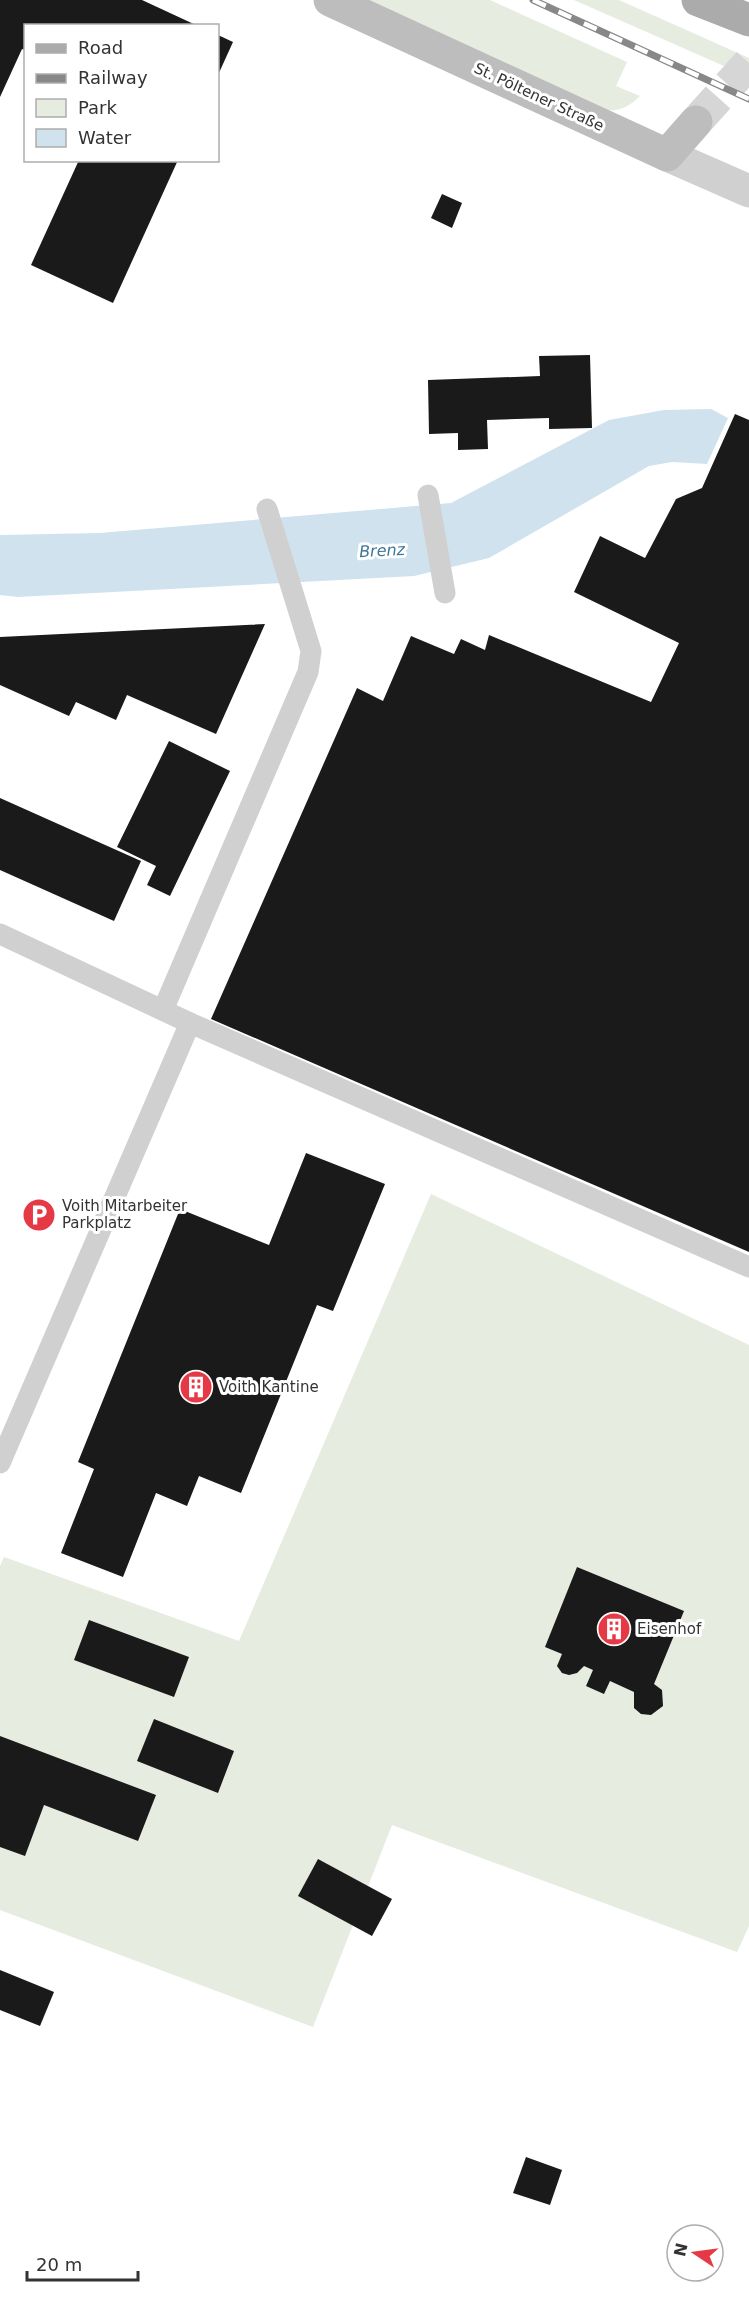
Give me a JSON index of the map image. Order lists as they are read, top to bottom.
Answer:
{
  "streets": {
    "street": ["St. Pöltener Straße"]
  },
  "water": ["Brenz"],
  "places": {
    "parking": ["Voith Mitarbeiter Parkplatz"],
    "building": ["Voith Kantine", "Eisenhof"]
  },
  "legend": [
    "Road",
    "Railway",
    "Park",
    "Water"
  ],
  "scale_bar": "20 m",
  "north": "left"
}
